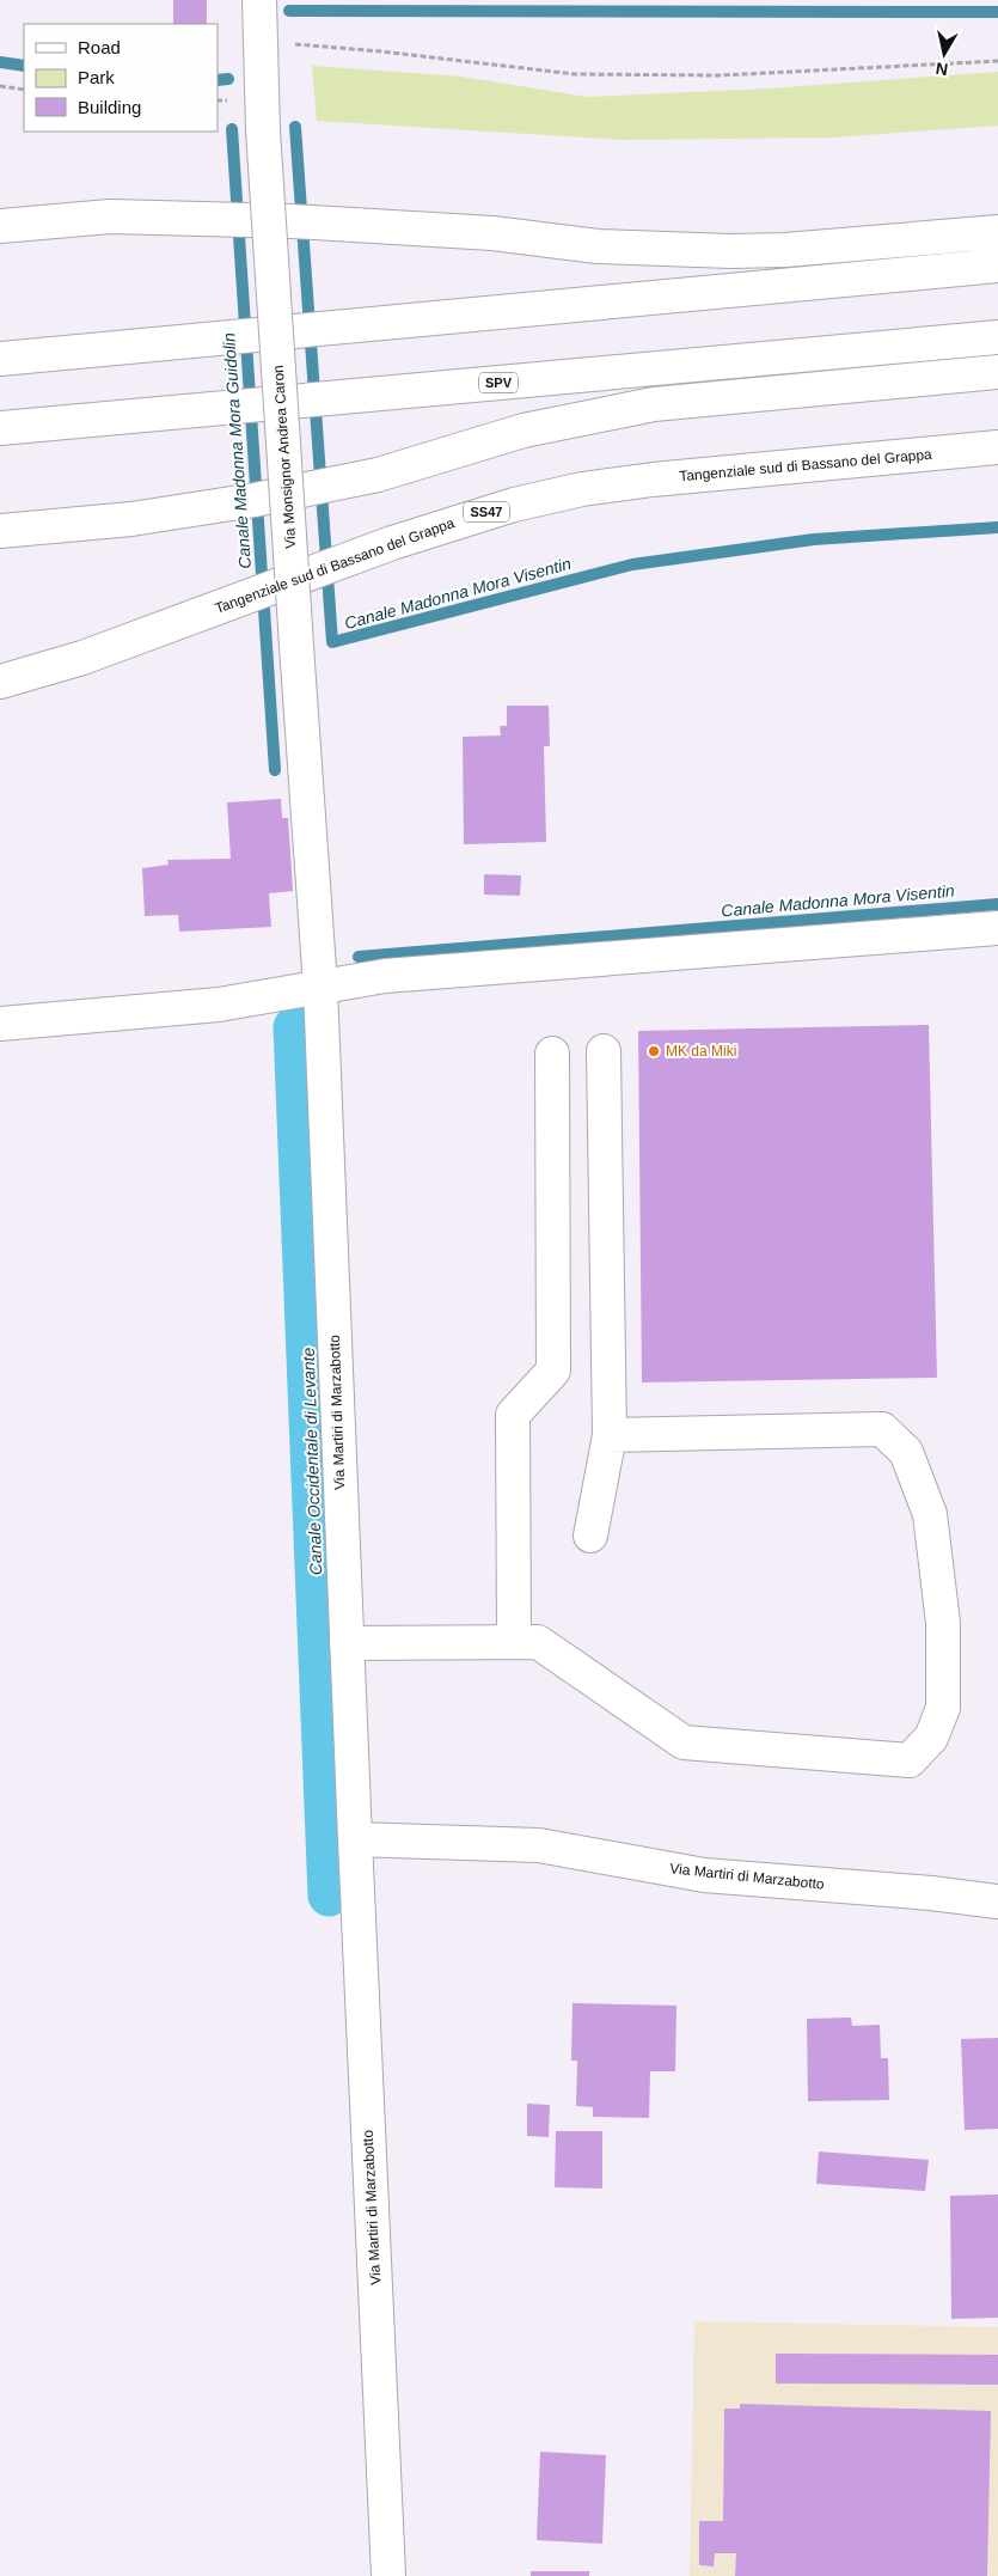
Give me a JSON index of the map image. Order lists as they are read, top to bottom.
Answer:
{
  "streets": {
    "main road": [
      "SPV",
      "Via Monsignor Andrea Caron",
      "Tangenziale sud di Bassano del Grappa",
      "SS47",
      "Via Martiri di Marzabotto"
    ]
  },
  "crossings": [
    ["Via Monsignor Andrea Caron", "Via Martiri di Marzabotto"]
  ],
  "water": ["Canale Madonna Mora Guidolin", "Canale Madonna Mora Visentin", "Canale Occidentale di Levante"],
  "places": ["MK da Miki"],
  "legend": ["Road", "Park", "Building"],
  "north": "bottom"
}
